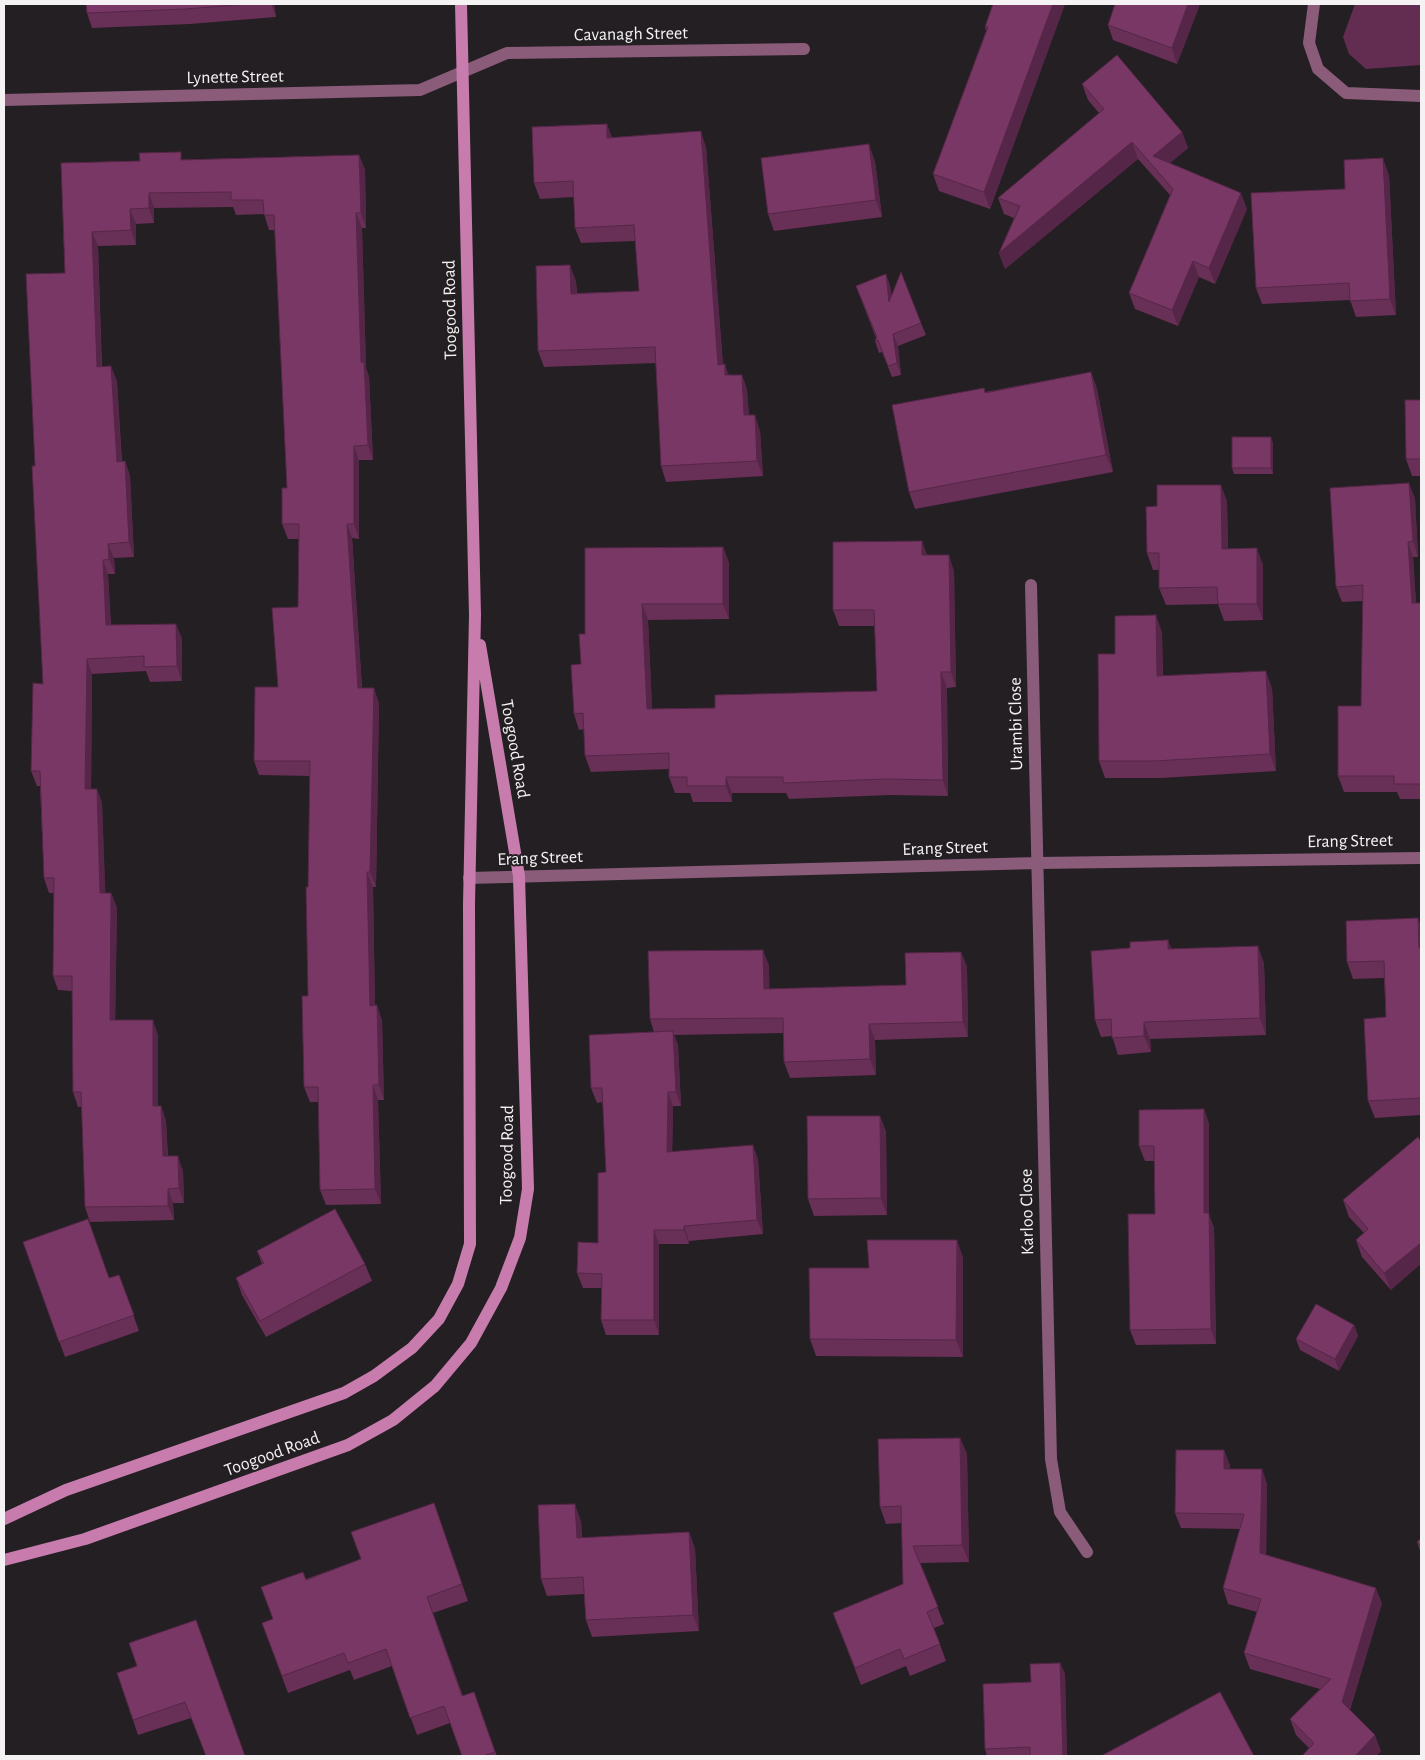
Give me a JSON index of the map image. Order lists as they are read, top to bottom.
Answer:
{
  "streets": {
    "street": [
      "Cavanagh Street",
      "Lynette Street",
      "Toogood Road",
      "Urambi Close",
      "Erang Street",
      "Karloo Close"
    ]
  },
  "crossings": [
    ["Cavanagh Street", "Lynette Street"],
    ["Cavanagh Street", "Toogood Road"],
    ["Lynette Street", "Toogood Road"],
    ["Toogood Road", "Erang Street"],
    ["Urambi Close", "Erang Street"],
    ["Urambi Close", "Karloo Close"],
    ["Erang Street", "Karloo Close"]
  ]
}
